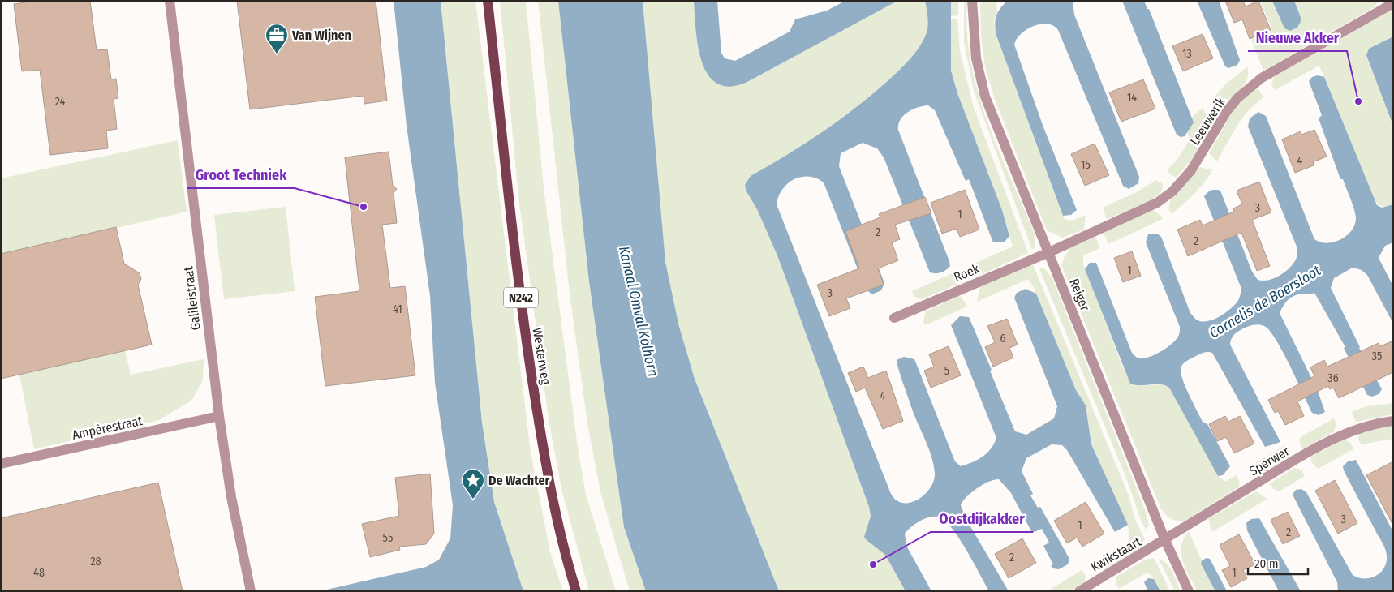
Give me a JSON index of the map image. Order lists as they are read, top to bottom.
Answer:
{
  "streets": {
    "main road": ["N242", "Westerweg"],
    "street": [
      "Leeuwerik",
      "Roek",
      "Reiger",
      "Galileistraat",
      "Ampèrestraat",
      "Sperwer",
      "Kwikstaart"
    ]
  },
  "crossings": [
    ["Leeuwerik", "Roek"],
    ["Leeuwerik", "Reiger"],
    ["Roek", "Reiger"],
    ["Reiger", "Sperwer"],
    ["Reiger", "Kwikstaart"],
    ["Galileistraat", "Ampèrestraat"],
    ["Sperwer", "Kwikstaart"]
  ],
  "water": ["Cornelis de Boersloot", "Kanaal Omval Kolhorn"],
  "places": {
    "office": ["Van Wijnen"],
    "other": ["Nieuwe Akker", "Groot Techniek", "Oostdijkakker"],
    "place": ["De Wachter"]
  },
  "house_numbers": [
    "13",
    "14",
    "24",
    "4",
    "15",
    "3",
    "1",
    "2",
    "2",
    "1",
    "3",
    "41",
    "6",
    "35",
    "5",
    "36",
    "4",
    "3",
    "1",
    "2",
    "55",
    "2",
    "28",
    "48",
    "1"
  ],
  "scale_bar": "20 m"
}
